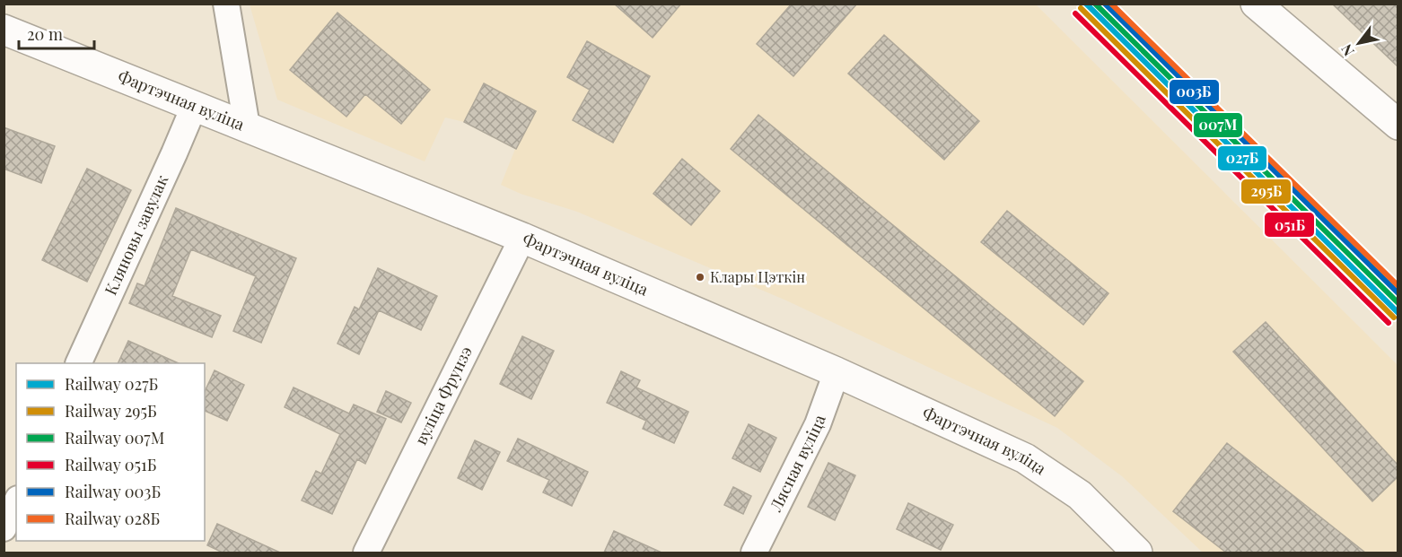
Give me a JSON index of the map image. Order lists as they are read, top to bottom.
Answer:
{
  "streets": {
    "main road": ["Фартэчная вуліца"],
    "street": ["Кляновы завулак", "вуліца Фрунзэ", "Лясная вуліца"]
  },
  "crossings": [
    ["Фартэчная вуліца", "Кляновы завулак"],
    ["Фартэчная вуліца", "вуліца Фрунзэ"],
    ["Фартэчная вуліца", "Лясная вуліца"]
  ],
  "places": ["Клары Цэткін"],
  "lines": [
    "rail line 027Б",
    "rail line 007М",
    "rail line 003Б",
    "rail line 028Б",
    "rail line 295Б",
    "rail line 051Б"
  ],
  "legend": [
    "Railway 027Б",
    "Railway 295Б",
    "Railway 007М",
    "Railway 051Б",
    "Railway 003Б",
    "Railway 028Б"
  ],
  "scale_bar": "20 m",
  "north": "bottom left"
}
